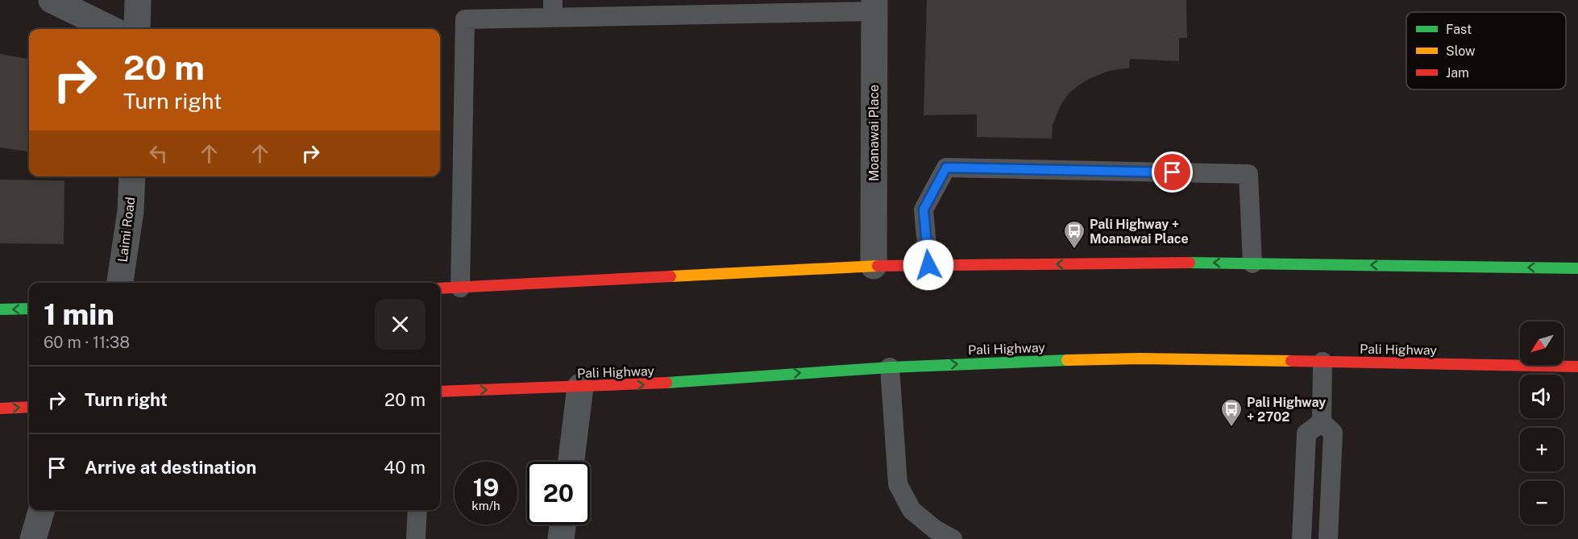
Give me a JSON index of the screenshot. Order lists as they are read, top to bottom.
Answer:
{
  "streets": {
    "highway": ["Pali Highway"],
    "street": ["Moanawai Place", "Laimi Road"]
  },
  "places": {
    "bus stop": ["Pali Highway + Moanawai Place", "Pali Highway + 2702"]
  },
  "legend": ["Fast", "Slow", "Jam"],
  "north": "bottom left",
  "page": {
    "turn": ["20 m", "Turn right"],
    "heading": ["1 min", "60 m · 11:38"],
    "map_buttons": ["+", "−"],
    "list": [
      {
        "name": "Turn right",
        "value": "20 m"
      },
      {
        "name": "Arrive at destination",
        "value": "40 m"
      }
    ],
    "speed": "19 km/h",
    "limit": "20"
  }
}
